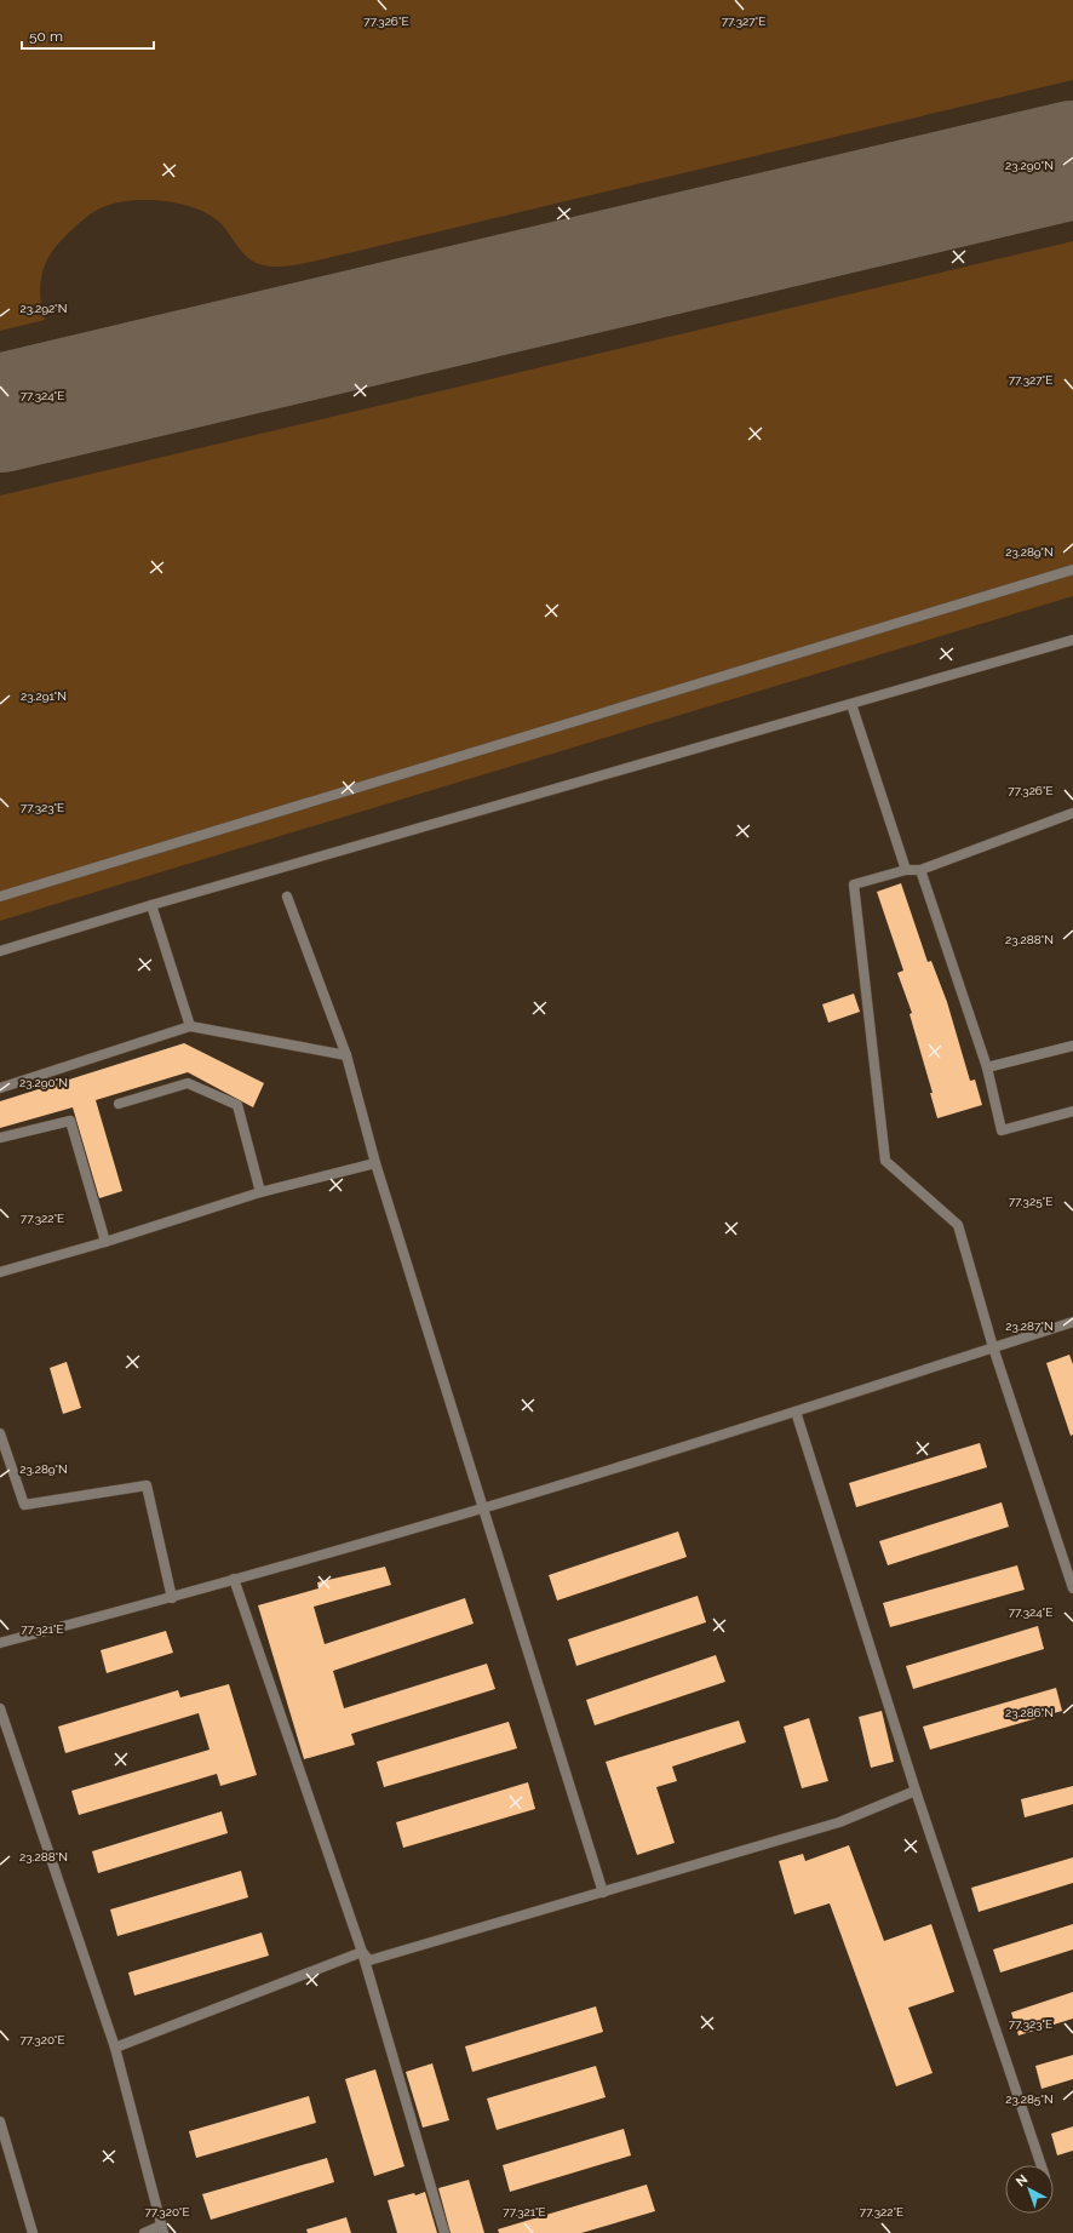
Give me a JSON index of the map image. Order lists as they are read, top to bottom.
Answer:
{
  "scale_bar": "50 m",
  "north": "top left",
  "coordinates": [
    "77.326°E",
    "77.327°E",
    "23.290°N",
    "23.292°N",
    "77.324°E",
    "23.289°N",
    "23.291°N",
    "77.323°E",
    "23.288°N",
    "77.325°E",
    "77.322°E",
    "23.287°N",
    "77.321°E",
    "23.286°N",
    "77.320°E",
    "23.285°N"
  ]
}
